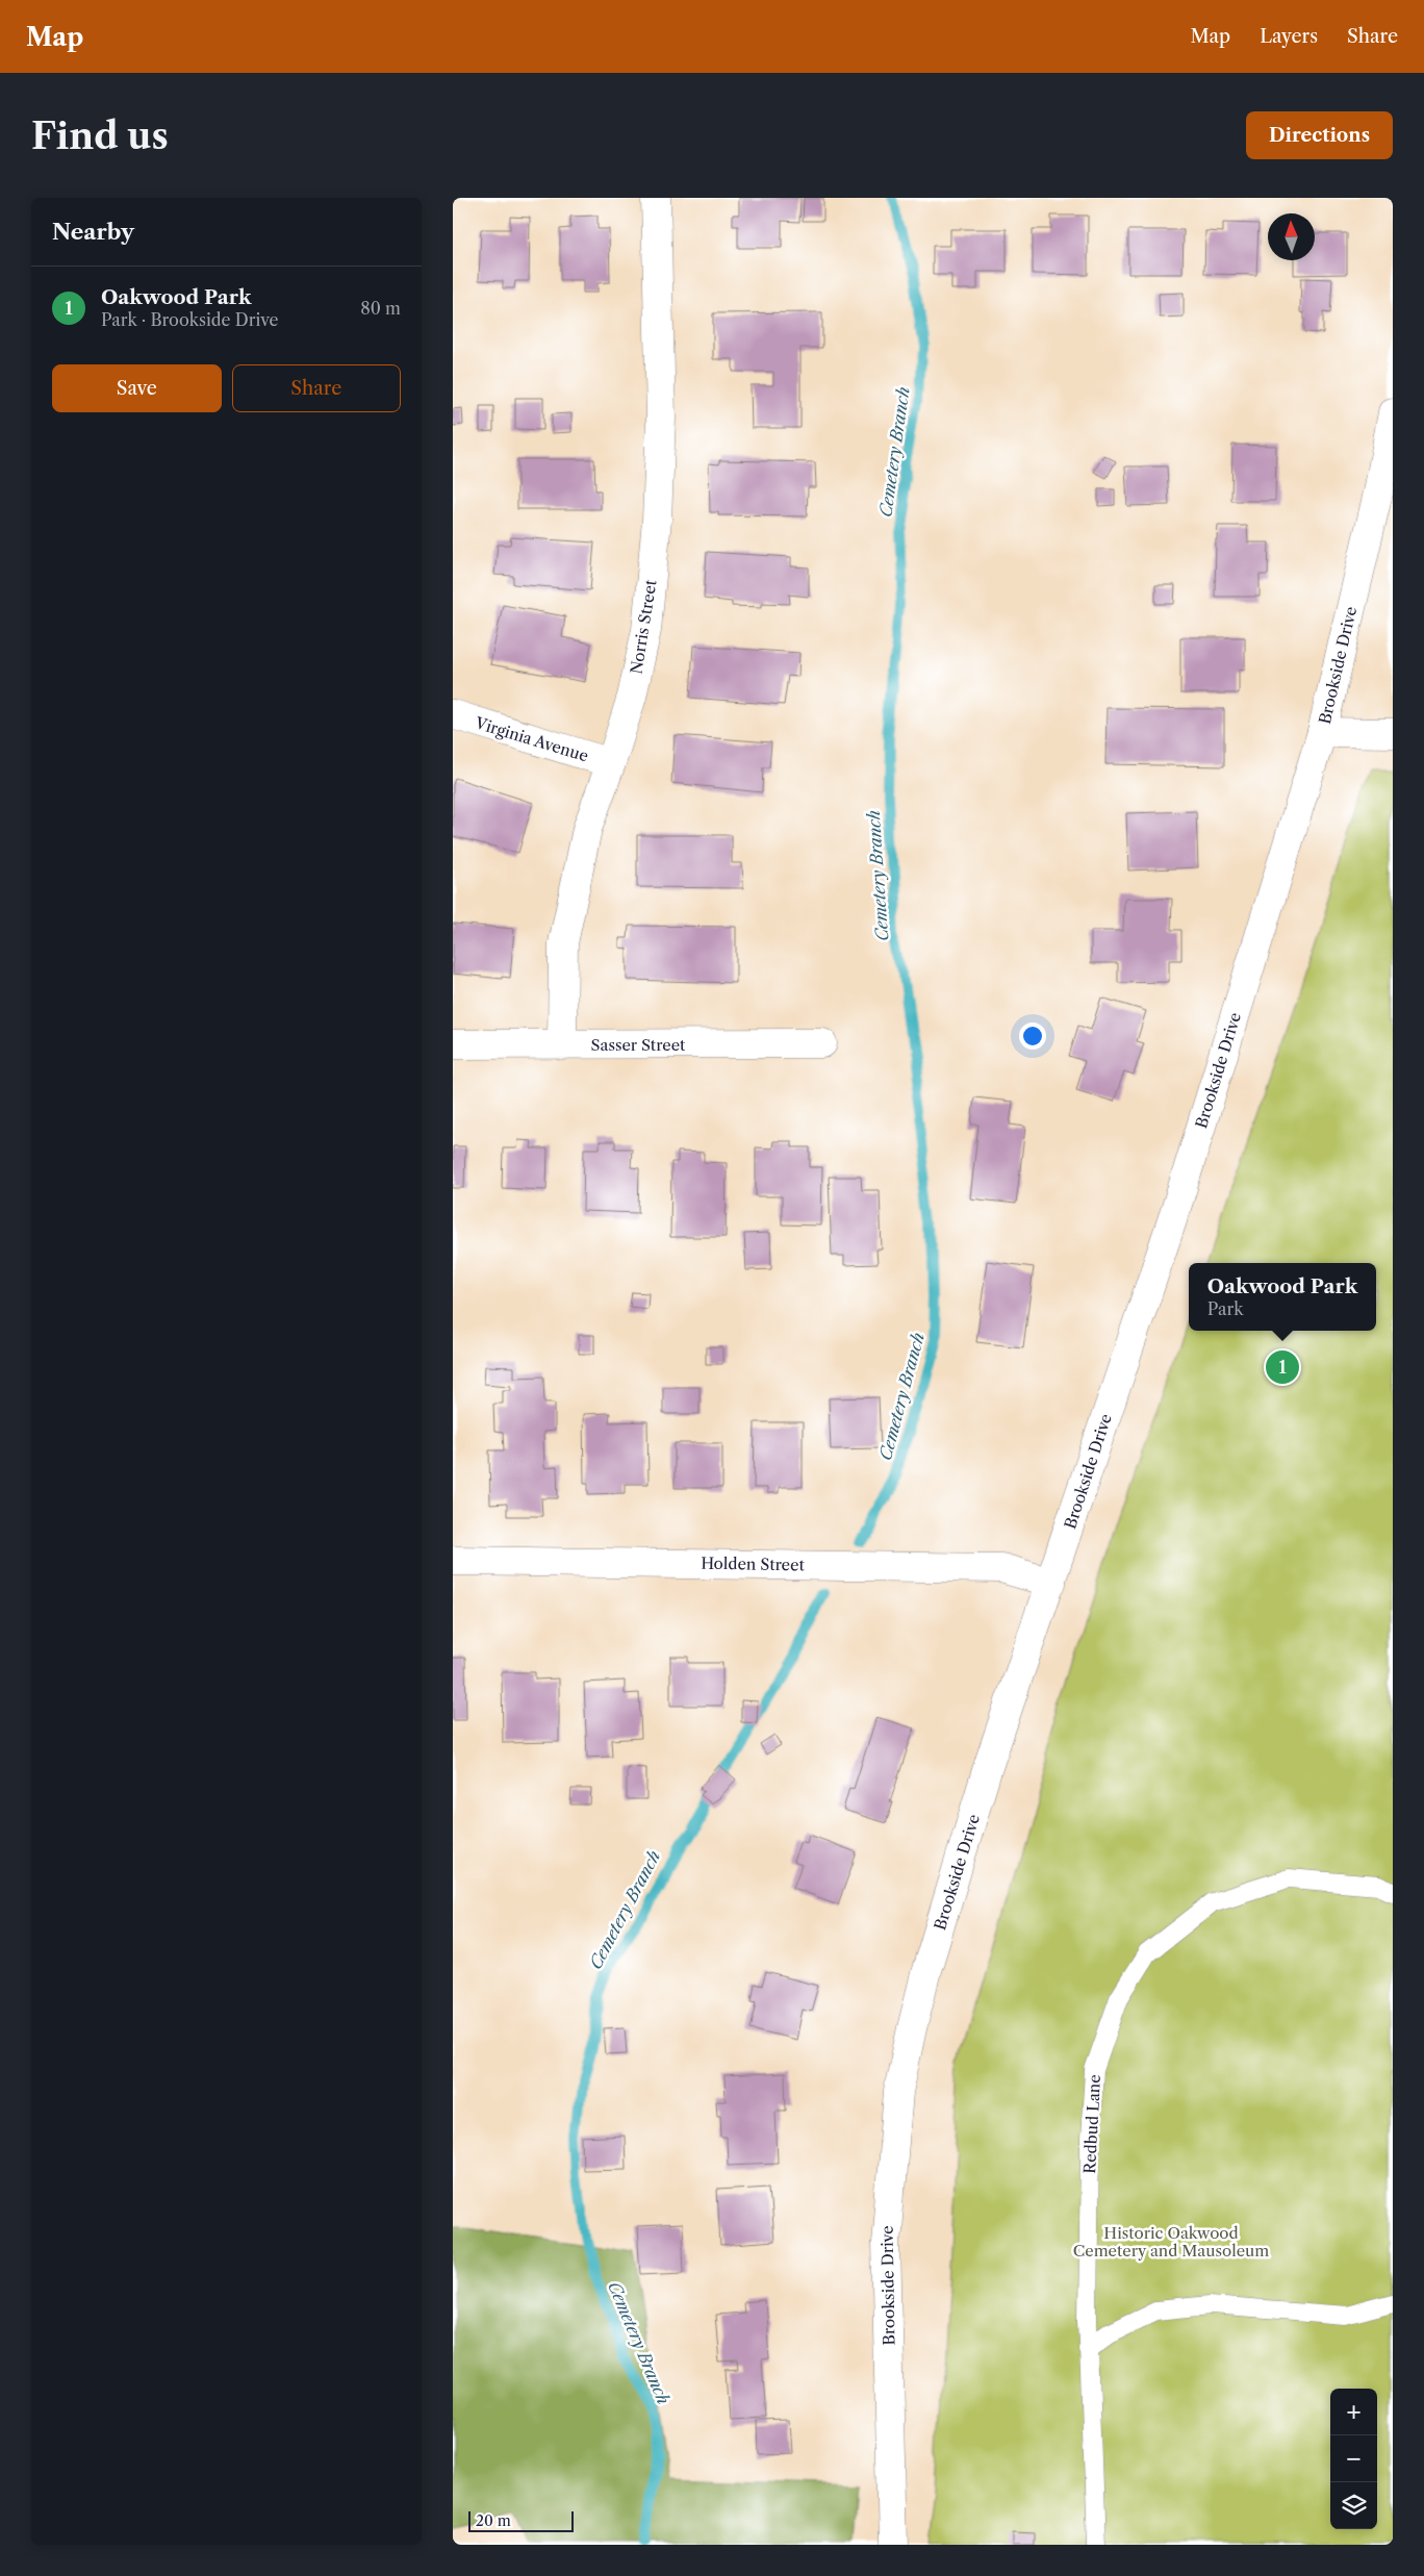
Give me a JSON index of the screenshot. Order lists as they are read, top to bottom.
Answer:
{
  "streets": {
    "street": [
      "Norris Street",
      "Brookside Drive",
      "Virginia Avenue",
      "Sasser Street",
      "Holden Street"
    ],
    "lane": ["Redbud Lane"]
  },
  "crossings": [
    ["Norris Street", "Virginia Avenue"],
    ["Norris Street", "Sasser Street"],
    ["Brookside Drive", "Holden Street"]
  ],
  "water": ["Cemetery Branch"],
  "parks": ["Historic Oakwood Cemetery and Mausoleum"],
  "scale_bar": "20 m",
  "north": "top",
  "page": {
    "header": "Map",
    "nav": ["Map", "Layers", "Share"],
    "buttons": [
      "Directions",
      ["Save", "Share"]
    ],
    "title": "Find us",
    "heading": "Nearby",
    "list": [
      {
        "mark": "1",
        "name": "Oakwood Park",
        "note": "Park · Brookside Drive",
        "value": "80 m"
      }
    ],
    "popup": ["Oakwood Park", "Park"],
    "pins": "1",
    "map_buttons": ["+", "−"],
    "scale": "20 m"
  }
}
